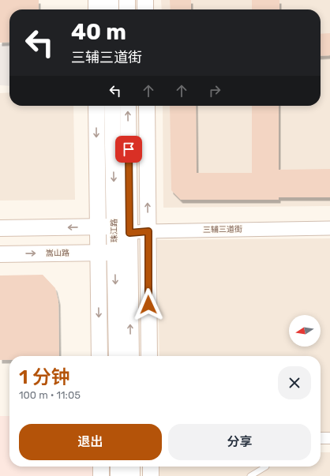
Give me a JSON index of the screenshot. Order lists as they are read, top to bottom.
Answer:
{
  "streets": {
    "main road": ["珠江路", "嵩山路"],
    "street": ["三辅三道街"]
  },
  "crossings": [
    ["三辅三道街", "珠江路"],
    ["珠江路", "嵩山路"]
  ],
  "north": "left",
  "page": {
    "turn": ["40 m", "三辅三道街"],
    "heading": ["1 分钟", "100 m · 11:05"],
    "buttons": ["退出", "分享"]
  }
}
